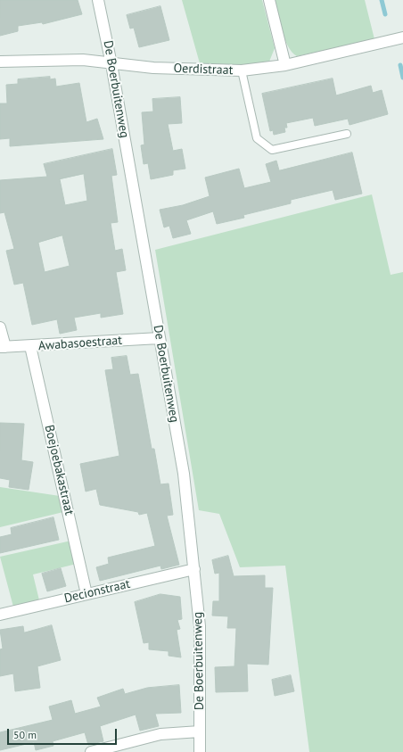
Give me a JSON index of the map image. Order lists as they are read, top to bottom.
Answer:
{
  "streets": {
    "street": [
      "Oerdistraat",
      "De Boerbuitenweg",
      "Awabasoestraat",
      "Boejoebakastraat",
      "Decionstraat"
    ]
  },
  "crossings": [
    ["Oerdistraat", "De Boerbuitenweg"],
    ["De Boerbuitenweg", "Awabasoestraat"],
    ["De Boerbuitenweg", "Decionstraat"],
    ["Awabasoestraat", "Boejoebakastraat"],
    ["Boejoebakastraat", "Decionstraat"]
  ],
  "scale_bar": "50 m"
}
